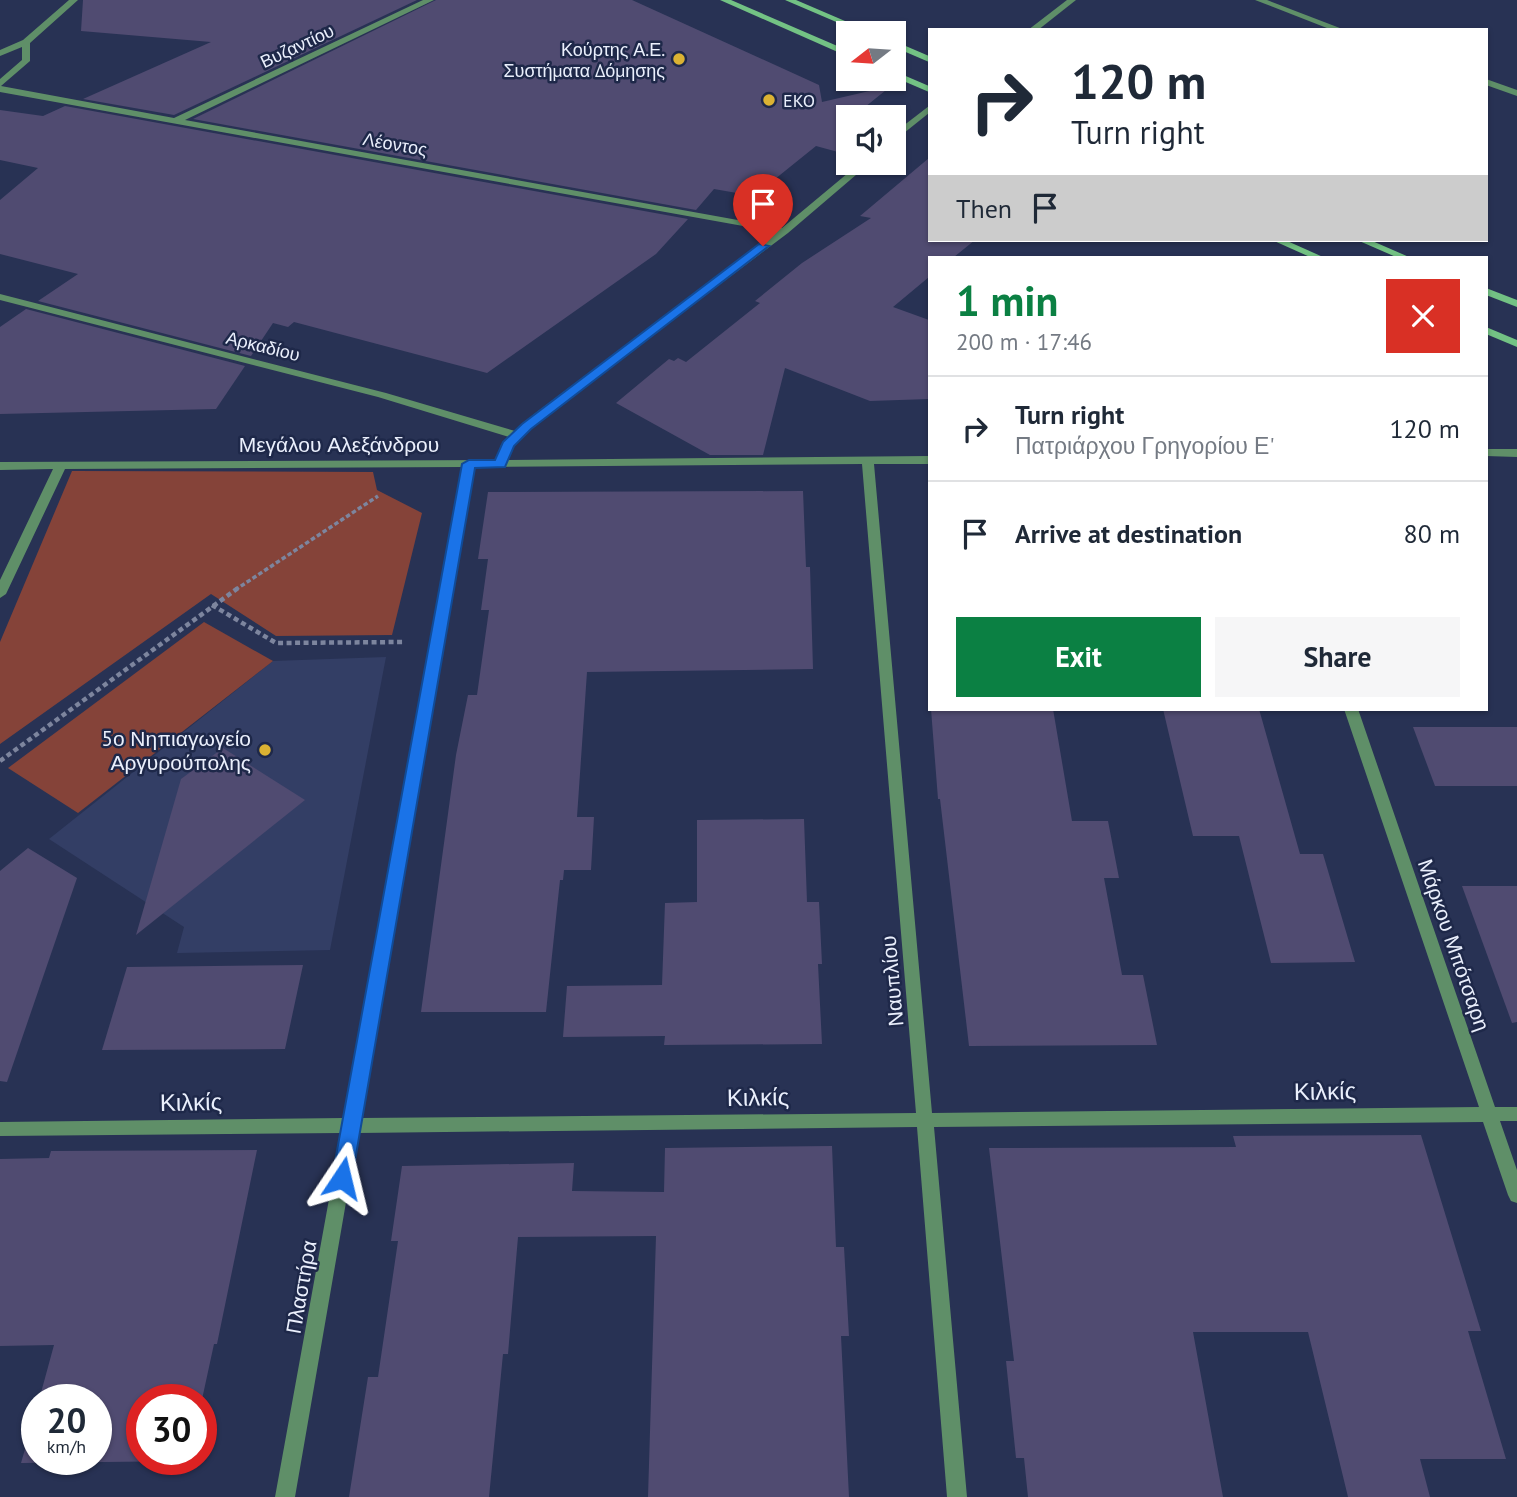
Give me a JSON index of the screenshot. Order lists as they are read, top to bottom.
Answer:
{
  "streets": {
    "street": [
      "Βυζαντίου",
      "Λέοντος",
      "Αρκαδίου",
      "Μεγάλου Αλεξάνδρου",
      "Μάρκου Μπότσαρη",
      "Ναυπλίου",
      "Κιλκίς",
      "Πλαστήρα"
    ]
  },
  "crossings": [
    ["Βυζαντίου", "Λέοντος"],
    ["Μεγάλου Αλεξάνδρου", "Ναυπλίου"],
    ["Μεγάλου Αλεξάνδρου", "Πλαστήρα"],
    ["Μάρκου Μπότσαρη", "Κιλκίς"],
    ["Ναυπλίου", "Κιλκίς"],
    ["Κιλκίς", "Πλαστήρα"]
  ],
  "places": ["Κούρτης Α.Ε. Συστήματα Δόμησης", "EKO", "5ο Νηπιαγωγείο Αργυρούπολης"],
  "north": "left",
  "page": {
    "turn": ["120 m", "Turn right"],
    "then": "Then",
    "heading": ["1 min", "200 m · 17:46"],
    "list": [
      {
        "name": "Turn right",
        "note": "Πατριάρχου Γρηγορίου Ε'",
        "value": "120 m"
      },
      {
        "name": "Arrive at destination",
        "value": "80 m"
      }
    ],
    "buttons": ["Exit", "Share"],
    "speed": "20 km/h",
    "limit": "30"
  }
}
